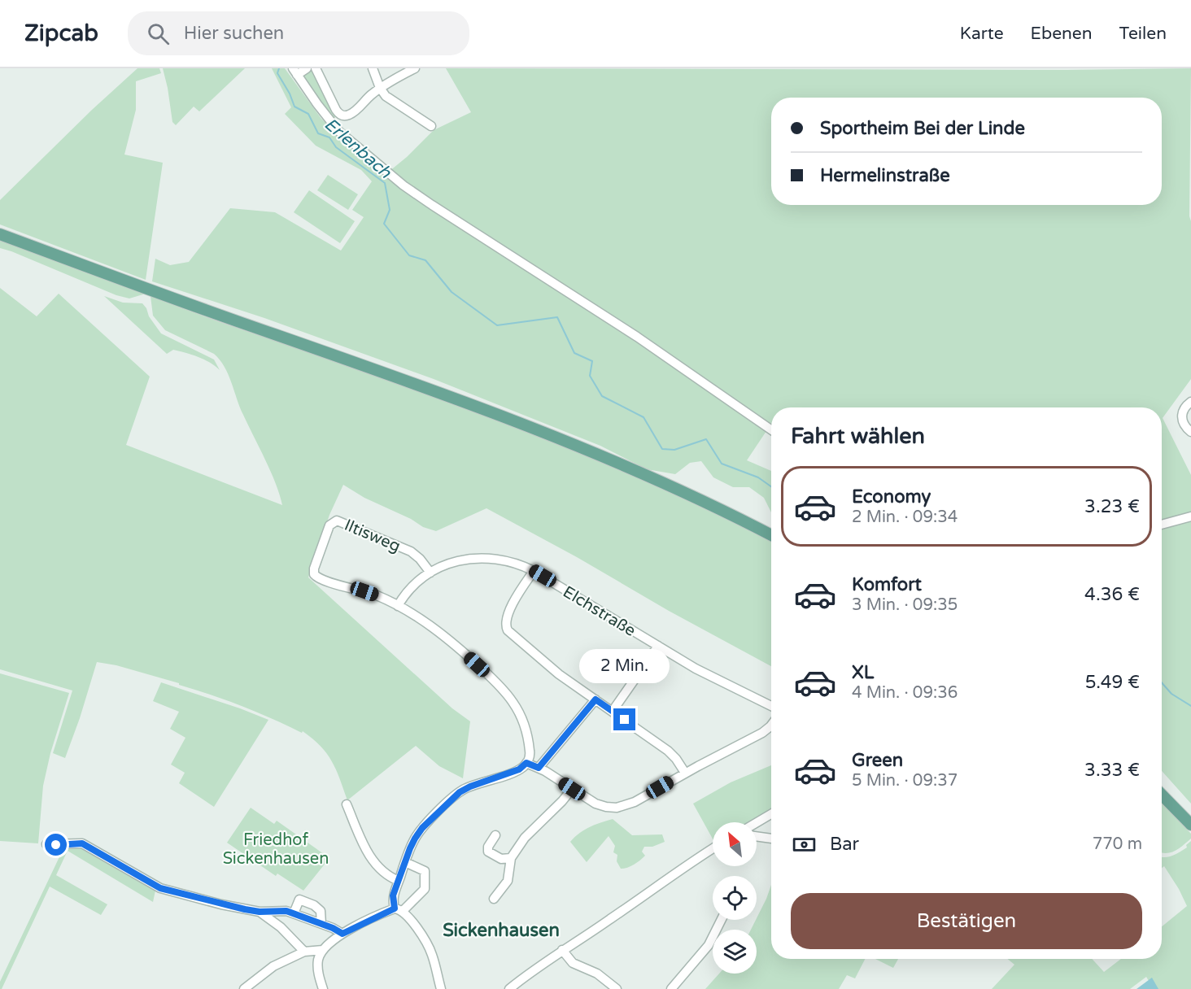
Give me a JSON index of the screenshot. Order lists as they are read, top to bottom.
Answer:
{
  "streets": {
    "street": ["Iltisweg", "Elchstraße"]
  },
  "crossings": [
    ["Iltisweg", "Elchstraße"]
  ],
  "districts": ["Sickenhausen"],
  "water": ["Erlenbach"],
  "parks": ["Friedhof Sickenhausen"],
  "north": "top left",
  "page": {
    "header": "Zipcab",
    "search": "Hier suchen",
    "nav": ["Karte", "Ebenen", "Teilen"],
    "banner": ["Sportheim Bei der Linde", "Hermelinstraße"],
    "heading": "Fahrt wählen",
    "list": [
      {
        "name": "Economy",
        "note": "2 Min. · 09:34",
        "value": "3.23 €"
      },
      {
        "name": "Komfort",
        "note": "3 Min. · 09:35",
        "value": "4.36 €"
      },
      {
        "name": "XL",
        "note": "4 Min. · 09:36",
        "value": "5.49 €"
      },
      {
        "name": "Green",
        "note": "5 Min. · 09:37",
        "value": "3.33 €"
      }
    ],
    "bubble": "2 Min.",
    "pay": ["Bar", "770 m"],
    "buttons": "Bestätigen"
  }
}
